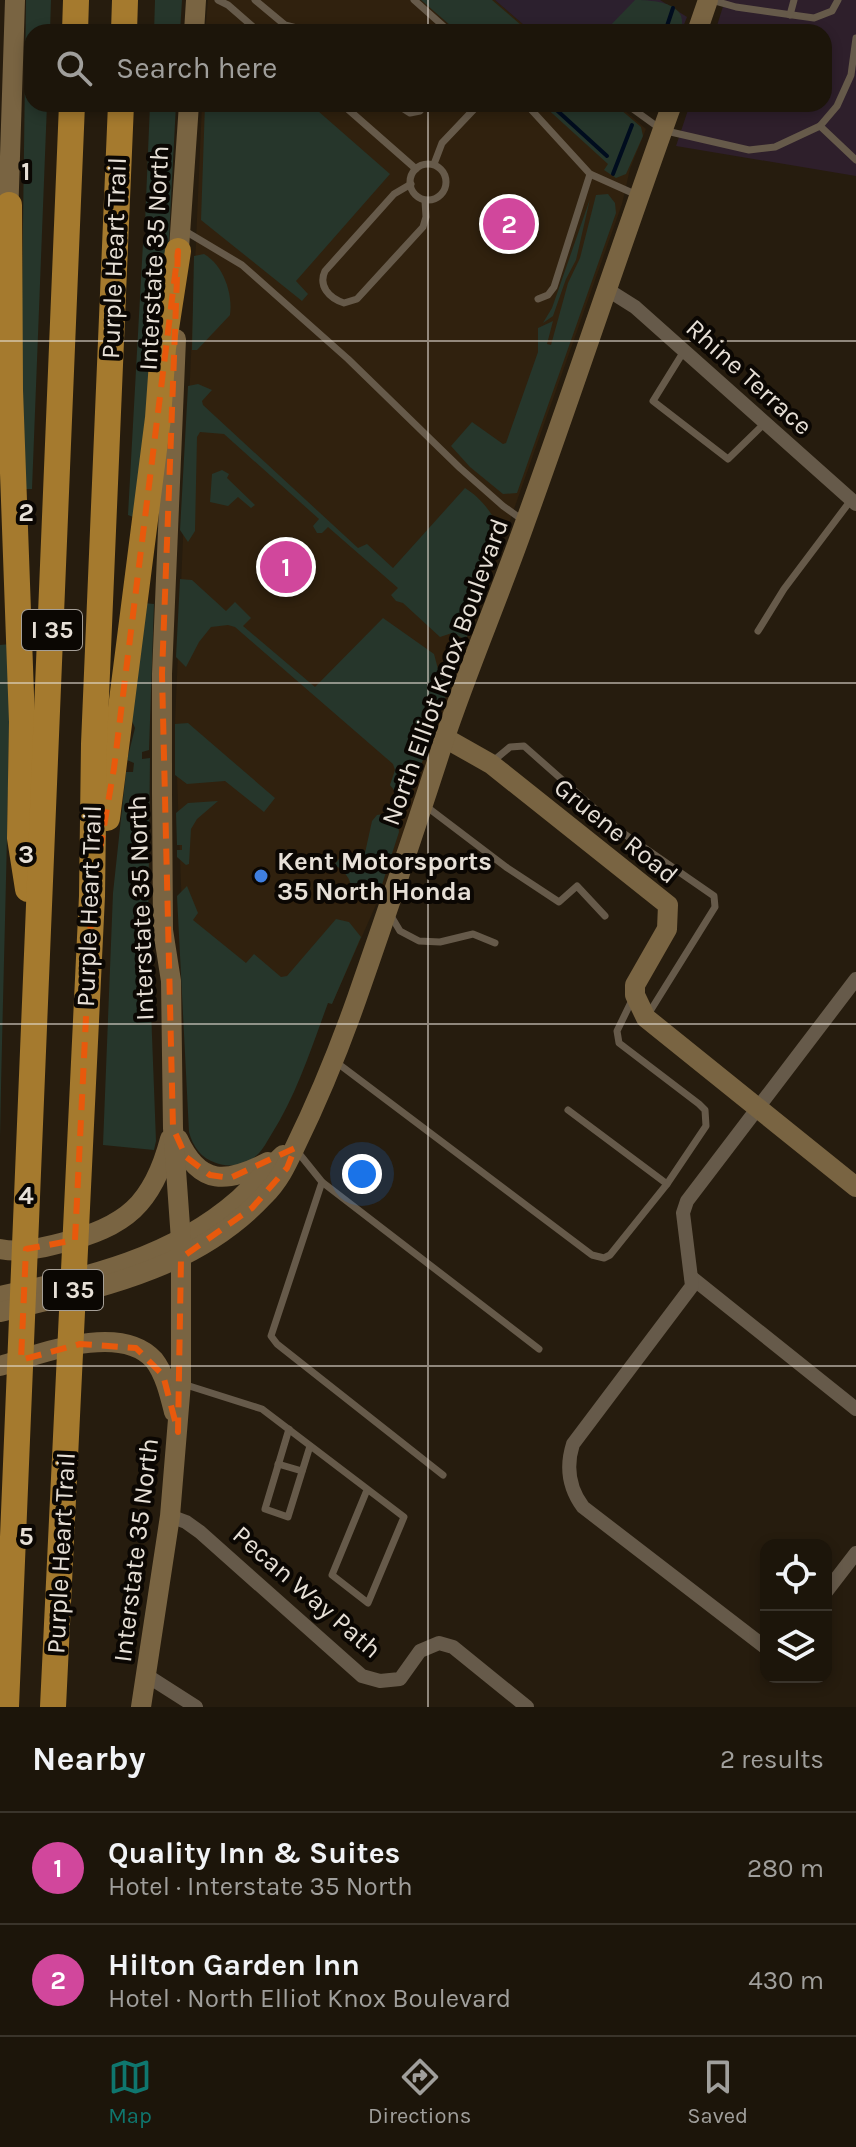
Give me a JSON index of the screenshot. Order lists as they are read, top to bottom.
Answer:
{
  "streets": {
    "highway": ["Purple Heart Trail", "I 35"],
    "main road": ["Interstate 35 North", "North Elliot Knox Boulevard", "Gruene Road"],
    "street": ["Rhine Terrace", "Pecan Way Path"]
  },
  "crossings": [
    ["Interstate 35 North", "North Elliot Knox Boulevard"],
    ["Interstate 35 North", "Pecan Way Path"],
    ["Rhine Terrace", "North Elliot Knox Boulevard"],
    ["North Elliot Knox Boulevard", "Gruene Road"]
  ],
  "places": ["Kent Motorsports 35 North Honda"],
  "page": {
    "search": "Search here",
    "pins": ["2", "1"],
    "heading": ["Nearby", "2 results"],
    "list": [
      {
        "mark": "1",
        "name": "Quality Inn & Suites",
        "note": "Hotel · Interstate 35 North",
        "value": "280 m"
      },
      {
        "mark": "2",
        "name": "Hilton Garden Inn",
        "note": "Hotel · North Elliot Knox Boulevard",
        "value": "430 m"
      }
    ],
    "nav": ["Map", "Directions", "Saved"]
  },
  "grid": {
    "rows": [
      "1",
      "2",
      "3",
      "4",
      "5"
    ]
  }
}
